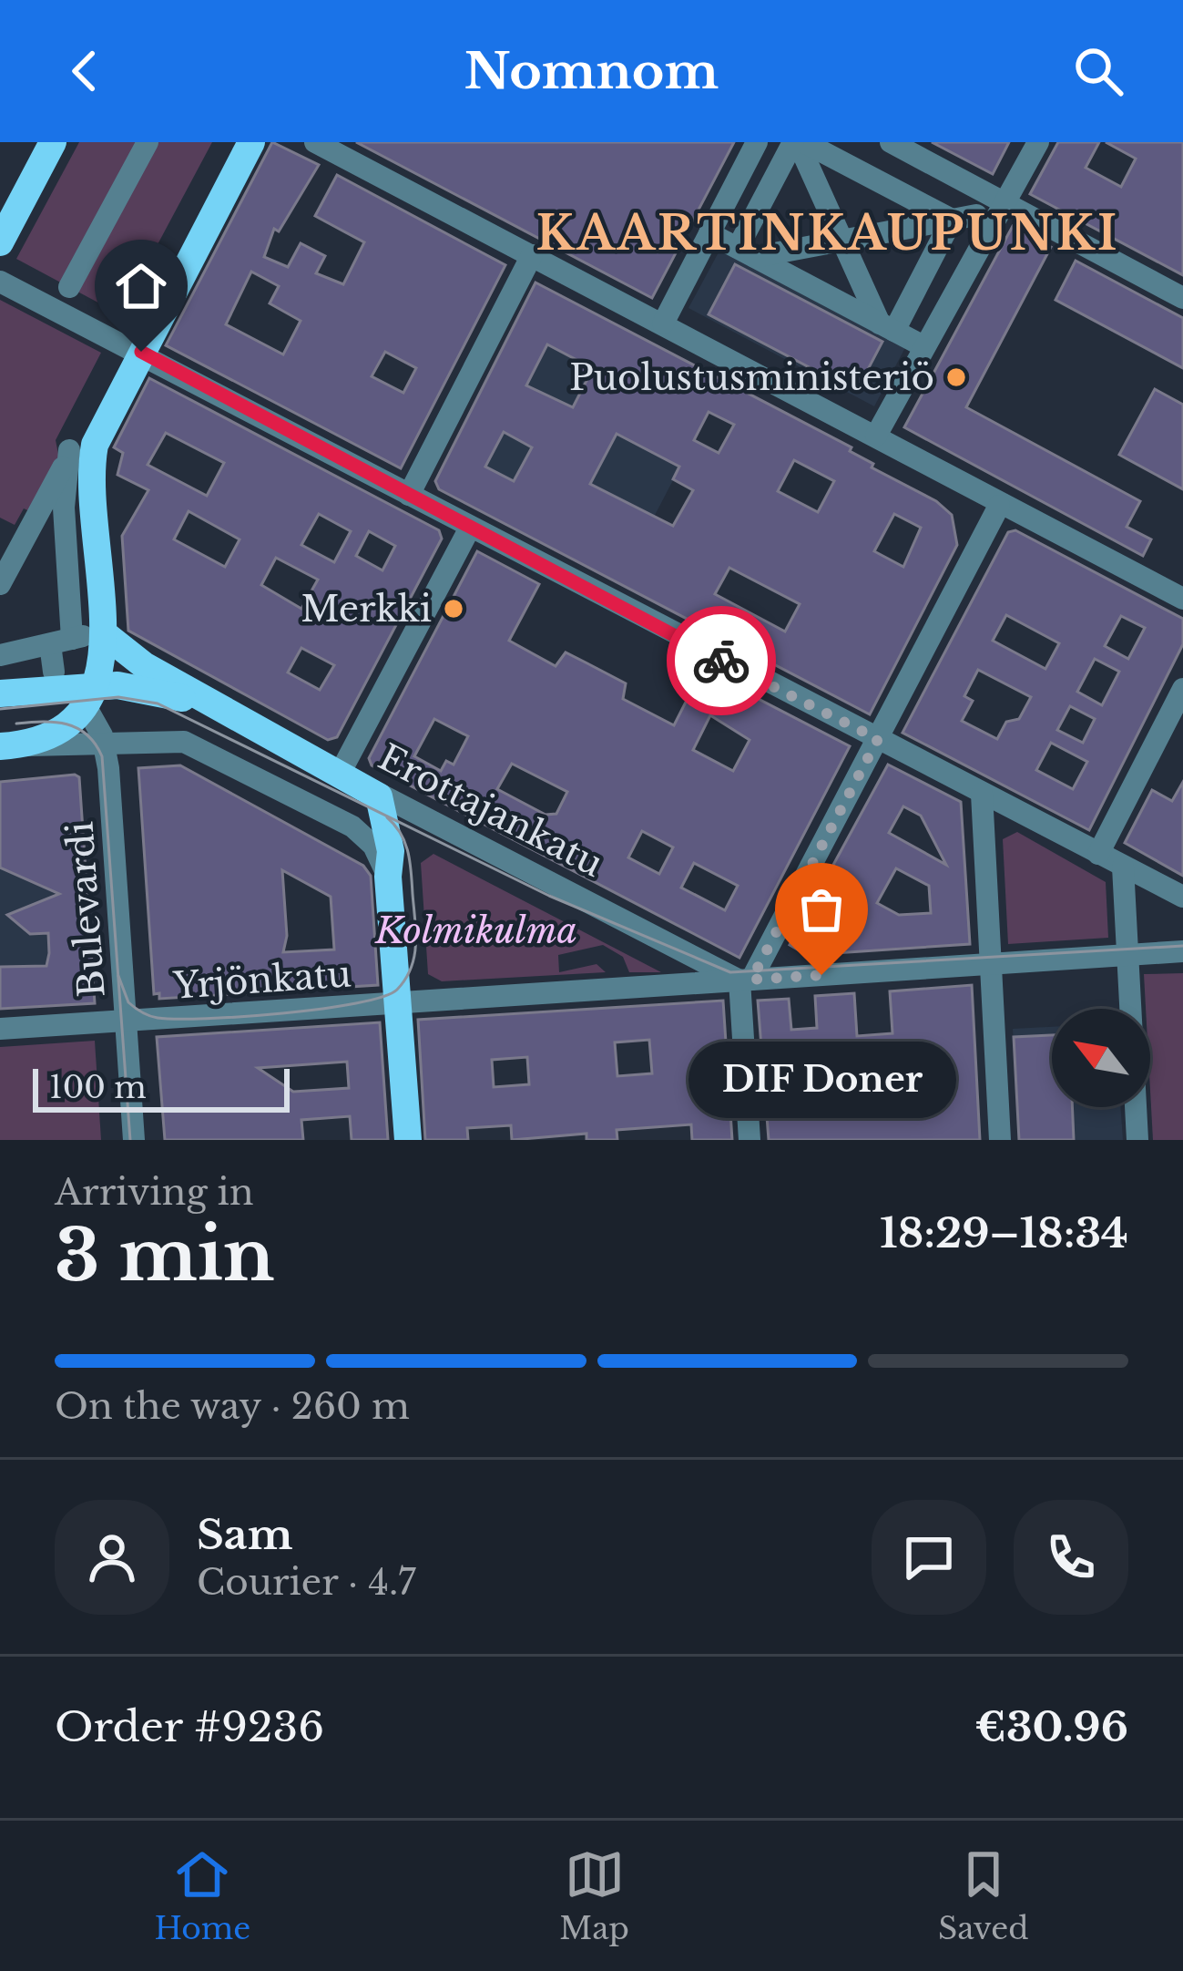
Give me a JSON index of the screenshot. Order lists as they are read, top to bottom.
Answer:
{
  "streets": {
    "main road": ["Erottajankatu"],
    "street": ["Bulevardi", "Yrjönkatu"]
  },
  "crossings": [
    ["Erottajankatu", "Bulevardi"],
    ["Erottajankatu", "Yrjönkatu"],
    ["Bulevardi", "Yrjönkatu"]
  ],
  "districts": ["KAARTINKAUPUNKI"],
  "parks": ["Kolmikulma"],
  "places": ["Puolustusministeriö", "Merkki", "DIF Doner"],
  "scale_bar": "100 m",
  "north": "top left",
  "page": {
    "header": "Nomnom",
    "bubble": "DIF Doner",
    "scale": "100 m",
    "heading": ["3 min", "Arriving in", "18:29–18:34"],
    "panel": [
      "Sam",
      "Courier · 4.7",
      "Order #9236",
      "€30.96"
    ],
    "bar": "On the way · 260 m",
    "tabs": ["Home", "Map", "Saved"]
  }
}
